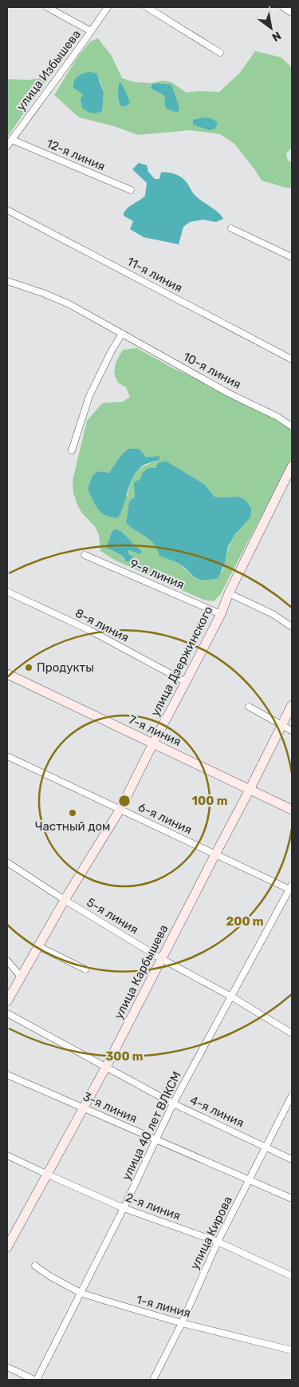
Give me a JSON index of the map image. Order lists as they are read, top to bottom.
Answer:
{
  "streets": {
    "street": [
      "улица Избышева",
      "12-я линия",
      "11-я линия",
      "10-я линия",
      "9-я линия",
      "8-я линия",
      "улица Дзержинского",
      "7-я линия",
      "6-я линия",
      "5-я линия",
      "улица Карбышева",
      "3-я линия",
      "4-я линия",
      "улица 40 лет ВЛКСМ",
      "2-я линия",
      "улица Кирова",
      "1-я линия"
    ]
  },
  "crossings": [
    ["улица Избышева", "12-я линия"],
    ["9-я линия", "улица Дзержинского"],
    ["8-я линия", "улица Дзержинского"],
    ["улица Дзержинского", "7-я линия"],
    ["улица Дзержинского", "6-я линия"],
    ["улица Дзержинского", "5-я линия"],
    ["7-я линия", "улица Карбышева"],
    ["6-я линия", "улица Карбышева"],
    ["6-я линия", "улица 40 лет ВЛКСМ"],
    ["5-я линия", "улица Карбышева"],
    ["5-я линия", "улица 40 лет ВЛКСМ"],
    ["улица Карбышева", "3-я линия"],
    ["улица Карбышева", "4-я линия"],
    ["улица Карбышева", "2-я линия"],
    ["3-я линия", "улица 40 лет ВЛКСМ"],
    ["3-я линия", "улица Кирова"],
    ["4-я линия", "улица 40 лет ВЛКСМ"],
    ["4-я линия", "улица Кирова"],
    ["улица 40 лет ВЛКСМ", "2-я линия"],
    ["улица 40 лет ВЛКСМ", "1-я линия"],
    ["2-я линия", "улица Кирова"],
    ["улица Кирова", "1-я линия"]
  ],
  "places": ["Продукты", "Частный дом"],
  "north": "bottom right",
  "rings": ["100 m", "200 m", "300 m"]
}
